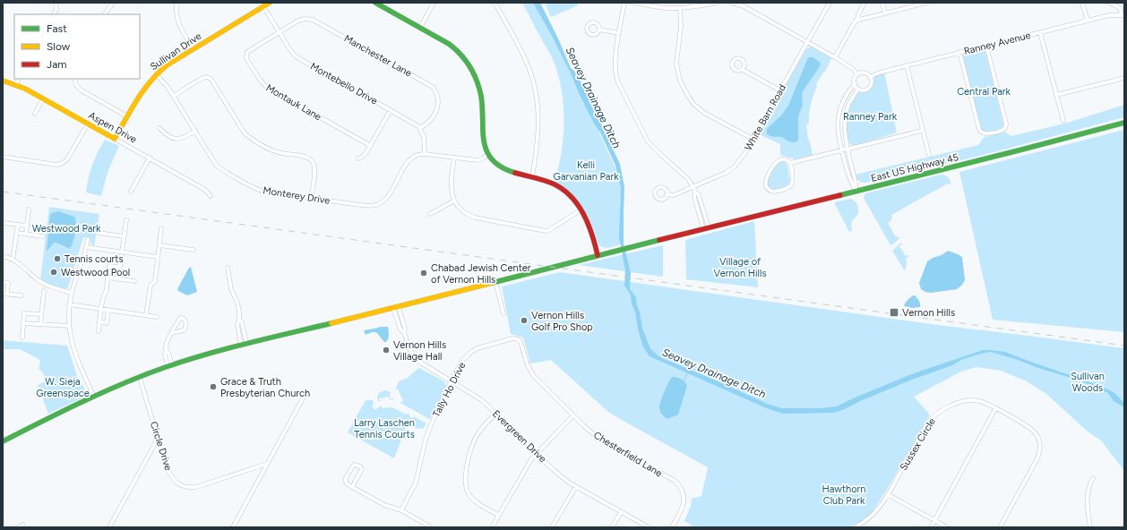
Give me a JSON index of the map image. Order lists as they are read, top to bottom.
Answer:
{
  "streets": {
    "main road": ["Sullivan Drive", "Aspen Drive", "East US Highway 45"],
    "street": [
      "Ranney Avenue",
      "Manchester Lane",
      "Montebello Drive",
      "Montauk Lane",
      "White Barn Road",
      "Monterey Drive",
      "Tally Ho Drive",
      "Evergreen Drive",
      "Sussex Circle",
      "Circle Drive",
      "Chesterfield Lane"
    ]
  },
  "crossings": [
    ["Sullivan Drive", "Montebello Drive"],
    ["Sullivan Drive", "Aspen Drive"],
    ["Sullivan Drive", "Monterey Drive"],
    ["Manchester Lane", "Montebello Drive"],
    ["Manchester Lane", "Montauk Lane"],
    ["Montebello Drive", "Montauk Lane"],
    ["East US Highway 45", "Evergreen Drive"],
    ["East US Highway 45", "Circle Drive"],
    ["Tally Ho Drive", "Evergreen Drive"],
    ["Tally Ho Drive", "Chesterfield Lane"]
  ],
  "water": ["Seavey Drainage Ditch"],
  "parks": [
    "Central Park",
    "Ranney Park",
    "Kelli Garvanian Park",
    "Westwood Park",
    "Village of Vernon Hills",
    "Sullivan Woods",
    "W. Sieja Greenspace",
    "Larry Laschen Tennis Courts",
    "Hawthorn Club Park"
  ],
  "places": {
    "other": [
      "Tennis courts",
      "Westwood Pool",
      "Chabad Jewish Center of Vernon Hills",
      "Vernon Hills Golf Pro Shop",
      "Vernon Hills Village Hall",
      "Grace & Truth Presbyterian Church"
    ],
    "transit": ["Vernon Hills"]
  },
  "legend": ["Fast", "Slow", "Jam"]
}
